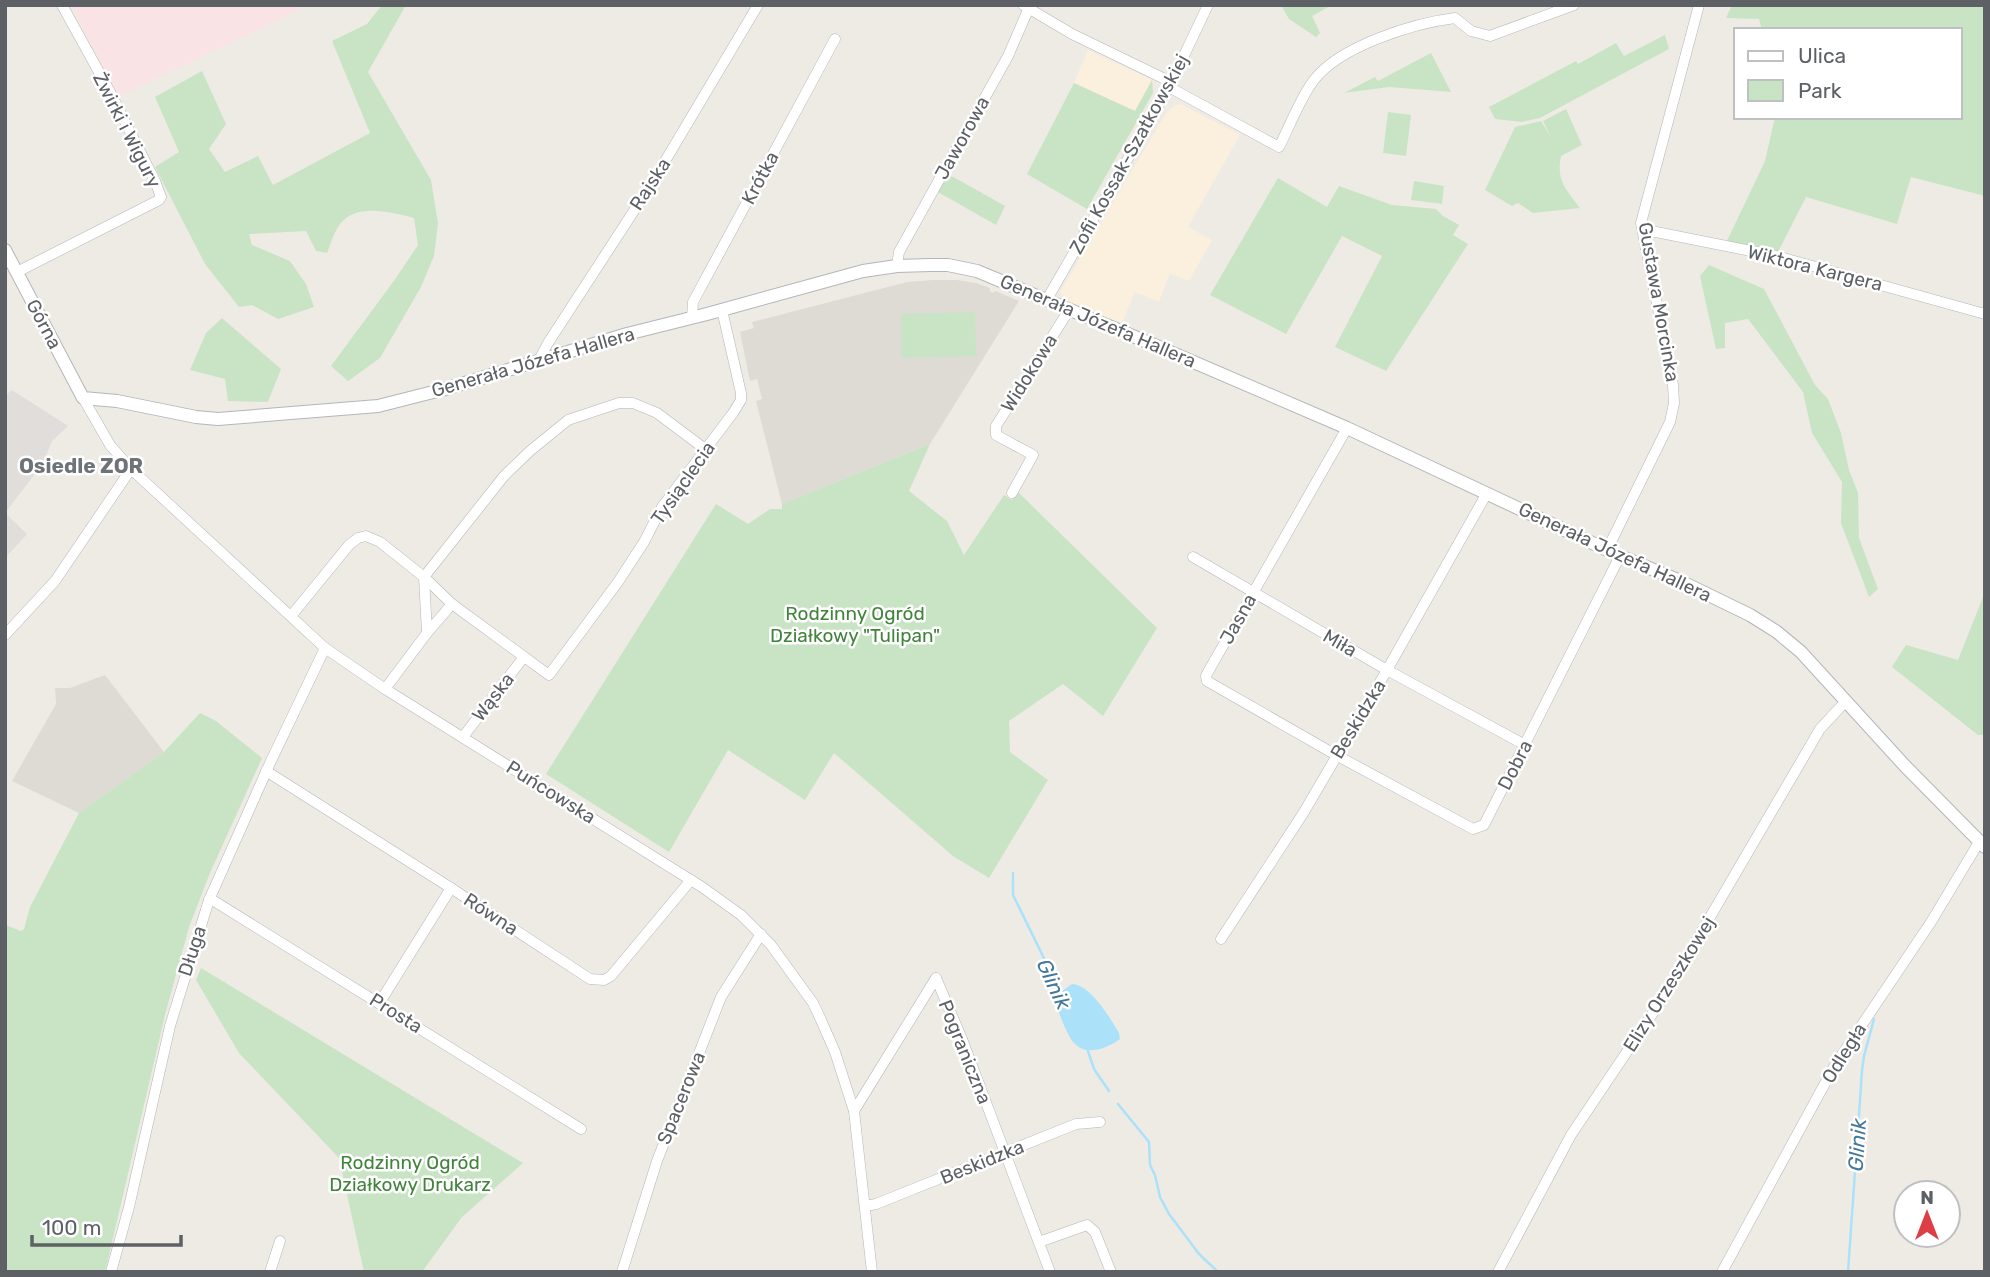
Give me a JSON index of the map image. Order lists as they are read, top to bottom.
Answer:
{
  "streets": {
    "street": [
      "Żwirki i Wigury",
      "Jaworowa",
      "Zofii Kossak-Szatkowskiej",
      "Krótka",
      "Rajska",
      "Wiktora Kargera",
      "Gustawa Morcinka",
      "Generała Józefa Hallera",
      "Górna",
      "Widokowa",
      "Tysiąclecia",
      "Jasna",
      "Miła",
      "Wąska",
      "Beskidzka",
      "Dobra",
      "Puńcowska",
      "Równa",
      "Długa",
      "Elizy Orzeszkowej",
      "Prosta",
      "Pograniczna",
      "Odległa",
      "Spacerowa"
    ]
  },
  "crossings": [
    ["Żwirki i Wigury", "Górna"],
    ["Jaworowa", "Generała Józefa Hallera"],
    ["Zofii Kossak-Szatkowskiej", "Generała Józefa Hallera"],
    ["Krótka", "Generała Józefa Hallera"],
    ["Rajska", "Generała Józefa Hallera"],
    ["Wiktora Kargera", "Gustawa Morcinka"],
    ["Gustawa Morcinka", "Generała Józefa Hallera"],
    ["Generała Józefa Hallera", "Górna"],
    ["Generała Józefa Hallera", "Widokowa"],
    ["Generała Józefa Hallera", "Tysiąclecia"],
    ["Generała Józefa Hallera", "Jasna"],
    ["Generała Józefa Hallera", "Beskidzka"],
    ["Generała Józefa Hallera", "Dobra"],
    ["Generała Józefa Hallera", "Puńcowska"],
    ["Generała Józefa Hallera", "Elizy Orzeszkowej"],
    ["Generała Józefa Hallera", "Odległa"],
    ["Górna", "Puńcowska"],
    ["Tysiąclecia", "Wąska"],
    ["Jasna", "Miła"],
    ["Jasna", "Beskidzka"],
    ["Jasna", "Dobra"],
    ["Miła", "Beskidzka"],
    ["Miła", "Dobra"],
    ["Wąska", "Puńcowska"],
    ["Beskidzka", "Dobra"],
    ["Beskidzka", "Puńcowska"],
    ["Beskidzka", "Pograniczna"],
    ["Puńcowska", "Równa"],
    ["Puńcowska", "Długa"],
    ["Puńcowska", "Pograniczna"],
    ["Puńcowska", "Spacerowa"],
    ["Równa", "Długa"],
    ["Długa", "Prosta"]
  ],
  "districts": ["Osiedle ZOR"],
  "water": ["Glinik"],
  "parks": ["Rodzinny Ogród Działkowy \"Tulipan\"", "Rodzinny Ogród Działkowy Drukarz"],
  "legend": ["Ulica", "Park"],
  "scale_bar": "100 m",
  "north": "top"
}
